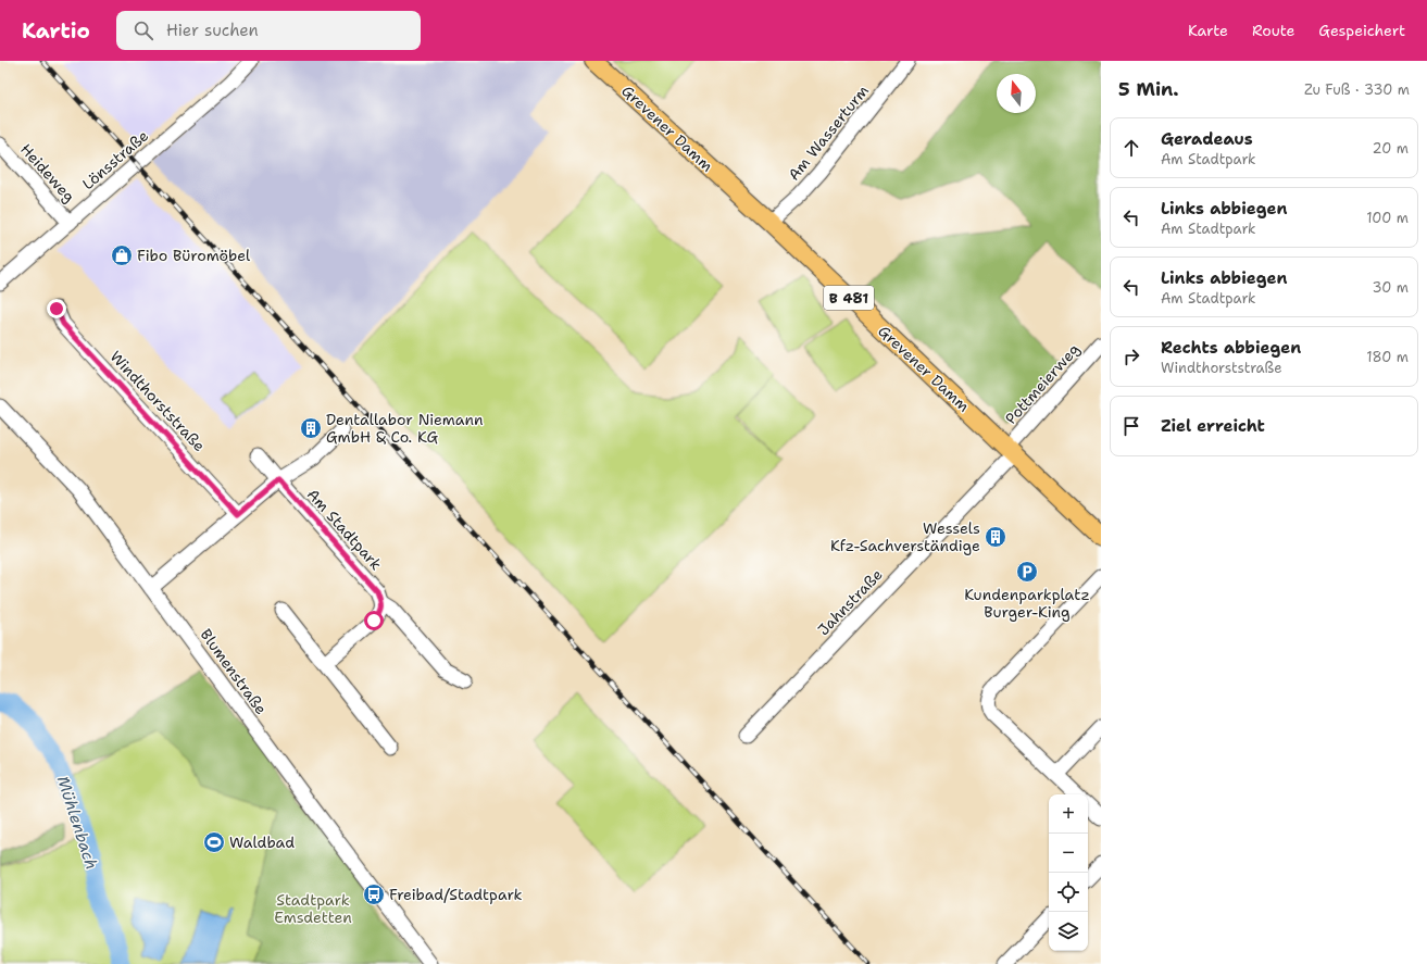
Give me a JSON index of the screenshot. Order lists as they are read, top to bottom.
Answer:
{
  "streets": {
    "main road": ["Grevener Damm", "B 481"],
    "street": [
      "Am Wasserturm",
      "Lönsstraße",
      "Heideweg",
      "Pottmeierweg",
      "Windthorststraße",
      "Am Stadtpark",
      "Jahnstraße",
      "Blumenstraße"
    ]
  },
  "crossings": [
    ["Grevener Damm", "Am Wasserturm"],
    ["Grevener Damm", "Pottmeierweg"],
    ["Grevener Damm", "Jahnstraße"],
    ["Lönsstraße", "Heideweg"],
    ["Pottmeierweg", "Jahnstraße"]
  ],
  "water": ["Mühlenbach"],
  "parks": ["Stadtpark Emsdetten"],
  "places": {
    "shop": ["Fibo Büromöbel"],
    "building": ["Dentallabor Niemann GmbH & Co. KG", "Wessels Kfz-Sachverständige"],
    "parking": ["Kundenparkplatz Burger-King"],
    "sports": ["Waldbad"],
    "bus stop": ["Freibad/Stadtpark"]
  },
  "north": "top",
  "page": {
    "header": "Kartio",
    "search": "Hier suchen",
    "nav": ["Karte", "Route", "Gespeichert"],
    "heading": ["5 Min.", "Zu Fuß · 330 m"],
    "list": [
      ["Geradeaus", "Am Stadtpark", "20 m"],
      ["Links abbiegen", "Am Stadtpark", "100 m"],
      ["Links abbiegen", "Am Stadtpark", "30 m"],
      ["Rechts abbiegen", "Windthorststraße", "180 m"],
      "Ziel erreicht"
    ],
    "map_buttons": ["+", "−"]
  }
}
